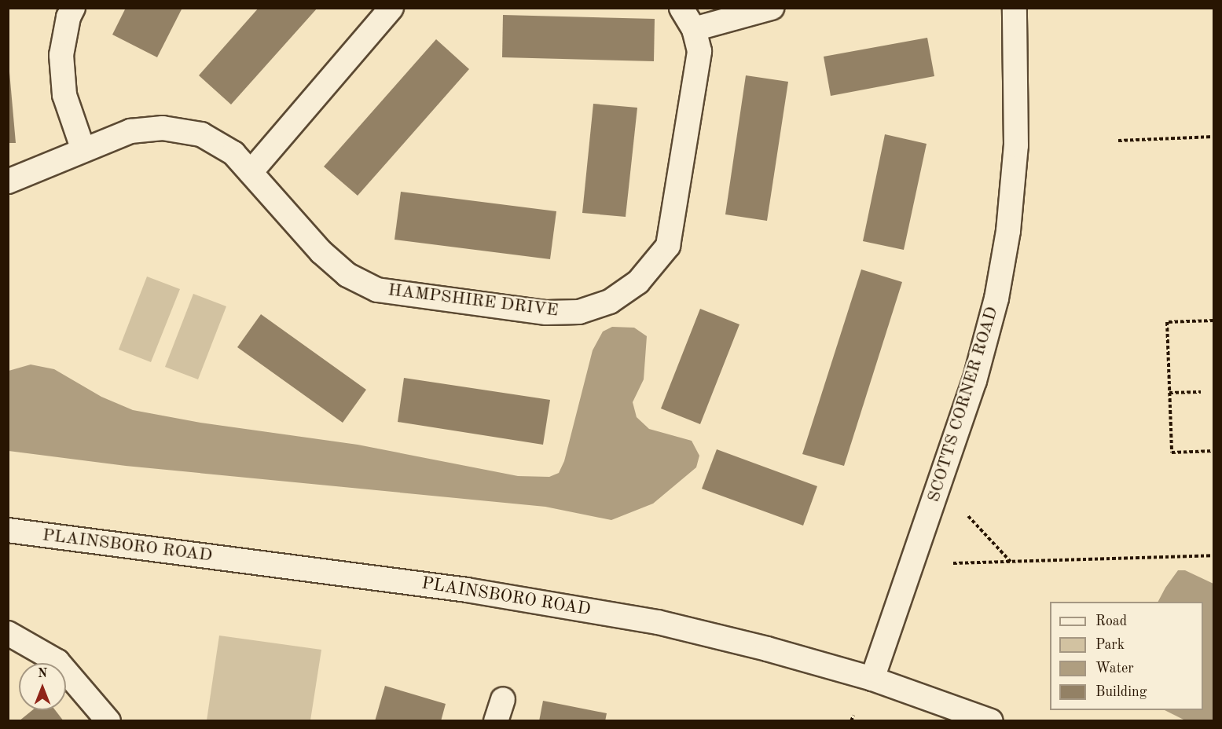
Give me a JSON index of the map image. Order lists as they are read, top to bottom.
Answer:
{
  "streets": {
    "street": ["HAMPSHIRE DRIVE", "SCOTTS CORNER ROAD", "PLAINSBORO ROAD"]
  },
  "crossings": [
    ["SCOTTS CORNER ROAD", "PLAINSBORO ROAD"]
  ],
  "legend": [
    "Road",
    "Park",
    "Water",
    "Building"
  ],
  "north": "top"
}
